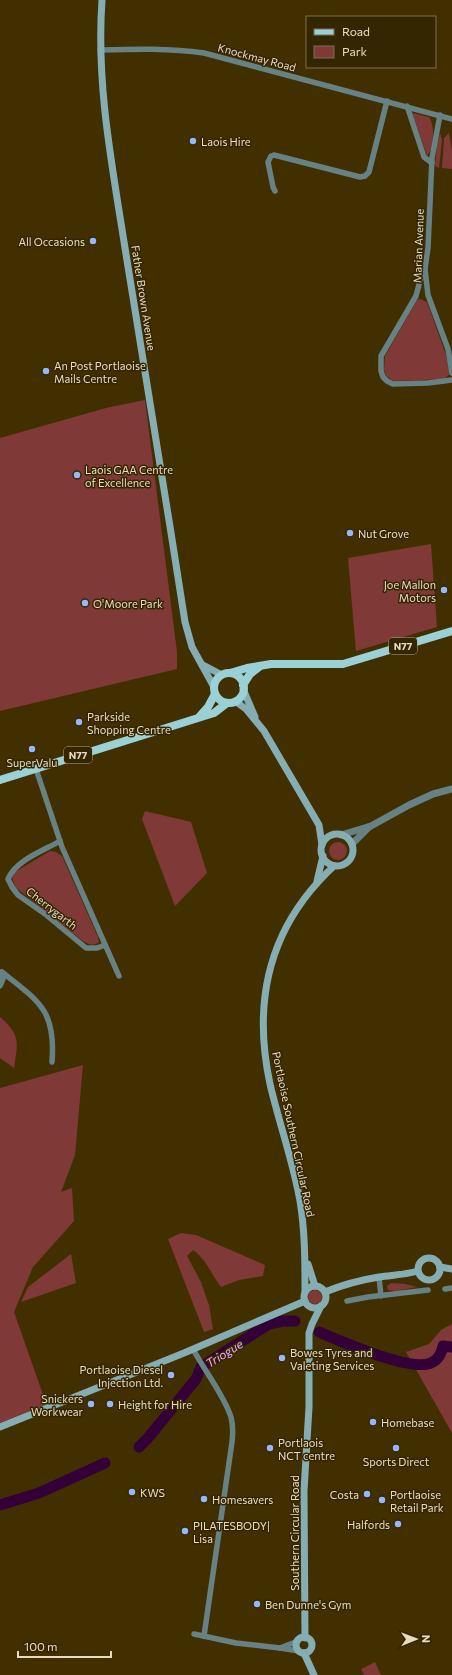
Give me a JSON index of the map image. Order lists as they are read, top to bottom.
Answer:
{
  "streets": {
    "main road": [
      "Father Brown Avenue",
      "N77",
      "Portlaoise Southern Circular Road",
      "Southern Circular Road"
    ],
    "street": ["Knockmay Road", "Marian Avenue", "Cherrygarth"]
  },
  "crossings": [
    ["Knockmay Road", "Marian Avenue"],
    ["Knockmay Road", "Father Brown Avenue"],
    ["Father Brown Avenue", "N77"],
    ["N77", "Cherrygarth"],
    ["Portlaoise Southern Circular Road", "Southern Circular Road"]
  ],
  "water": ["Triogue"],
  "places": [
    "Laois Hire",
    "All Occasions",
    "An Post Portlaoise Mails Centre",
    "Laois GAA Centre of Excellence",
    "Nut Grove",
    "Joe Mallon Motors",
    "O'Moore Park",
    "Parkside Shopping Centre",
    "SuperValu",
    "Bowes Tyres and Valeting Services",
    "Portlaoise Diesel Injection Ltd.",
    "Snickers Workwear",
    "Height for Hire",
    "Homebase",
    "Portlaois NCT centre",
    "Sports Direct",
    "KWS",
    "Costa",
    "Homesavers",
    "Portlaoise Retail Park",
    "Halfords",
    "PILATESBODY| Lisa",
    "Ben Dunne's Gym"
  ],
  "legend": ["Road", "Park"],
  "scale_bar": "100 m",
  "north": "right"
}
